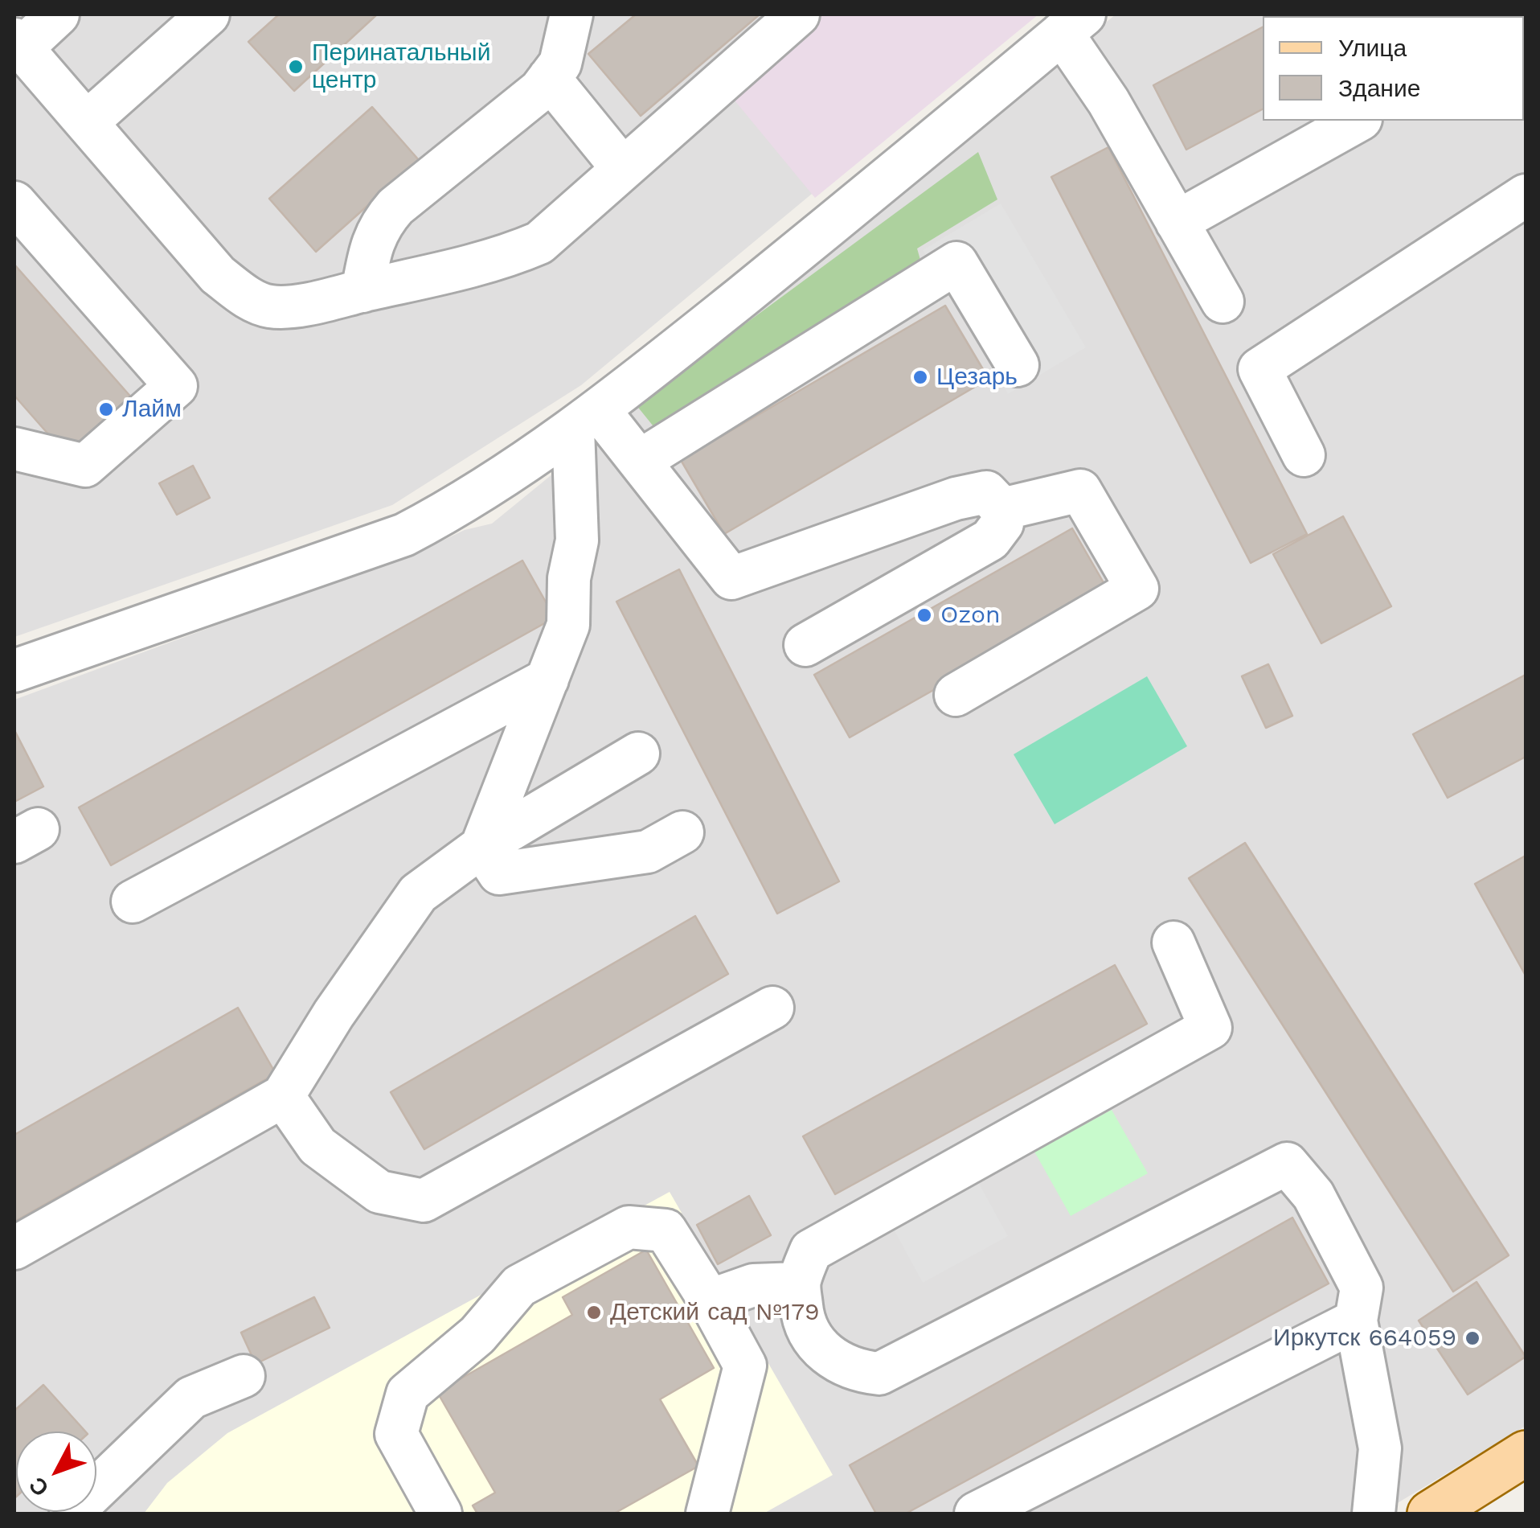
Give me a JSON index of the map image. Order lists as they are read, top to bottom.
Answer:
{
  "places": [
    "Перинатальный центр",
    "Цезарь",
    "Лайм",
    "Ozon",
    "Детский сад №179",
    "Иркутск 664059"
  ],
  "legend": ["Улица", "Здание"],
  "north": "bottom left"
}
